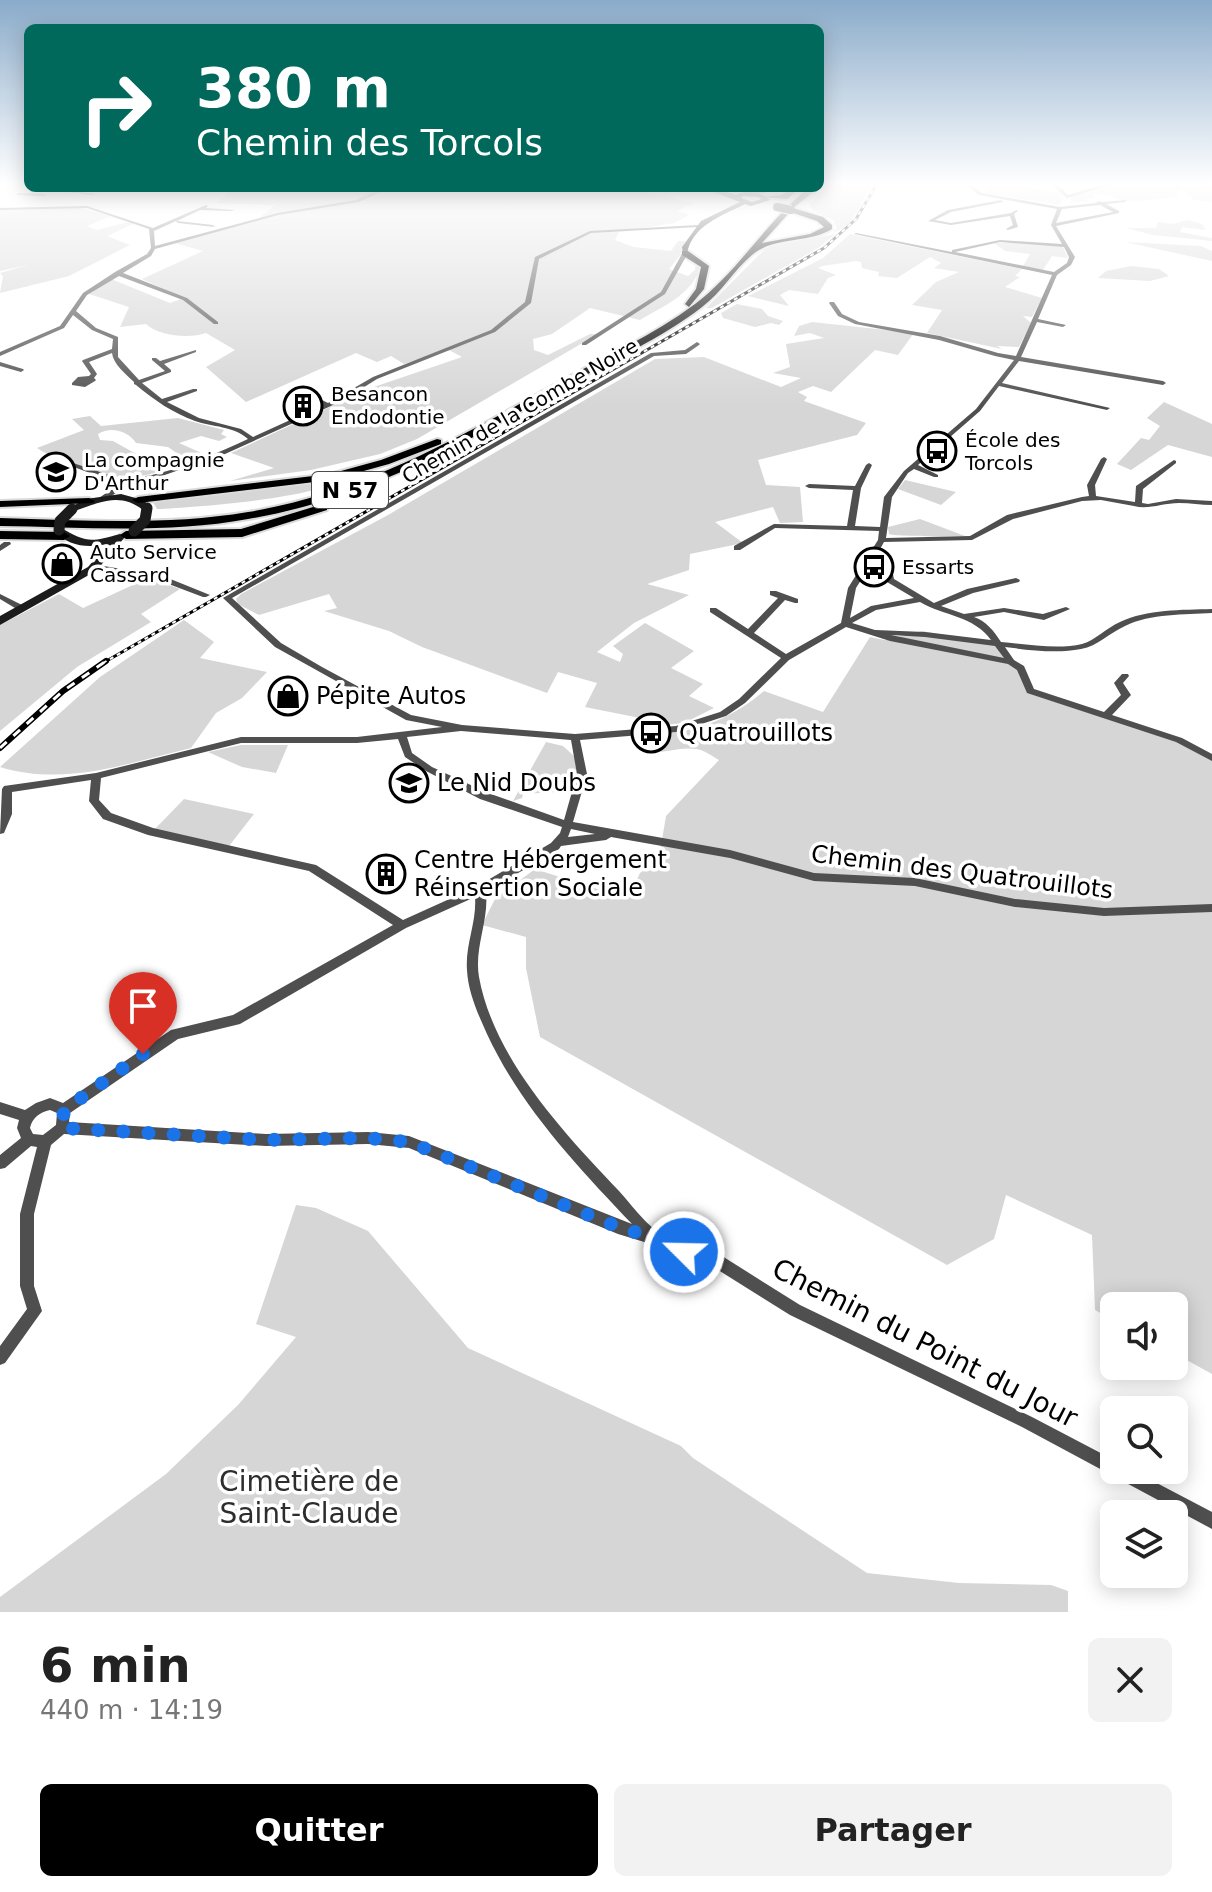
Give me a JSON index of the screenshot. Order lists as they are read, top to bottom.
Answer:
{
  "streets": {
    "highway": ["N 57"],
    "street": ["Chemin de la Combe Noire", "Chemin des Quatrouillots", "Chemin du Point du Jour"]
  },
  "parks": ["Cimetière de Saint-Claude"],
  "places": {
    "building": ["Besancon Endodontie", "Centre Hébergement Réinsertion Sociale"],
    "bus stop": ["École des Torcols", "Essarts", "Quatrouillots"],
    "school or university": ["La compagnie D'Arthur", "Le Nid Doubs"],
    "shop": ["Auto Service Cassard", "Pépite Autos"]
  },
  "page": {
    "turn": ["380 m", "Chemin des Torcols"],
    "heading": ["6 min", "440 m · 14:19"],
    "buttons": ["Quitter", "Partager"]
  }
}
